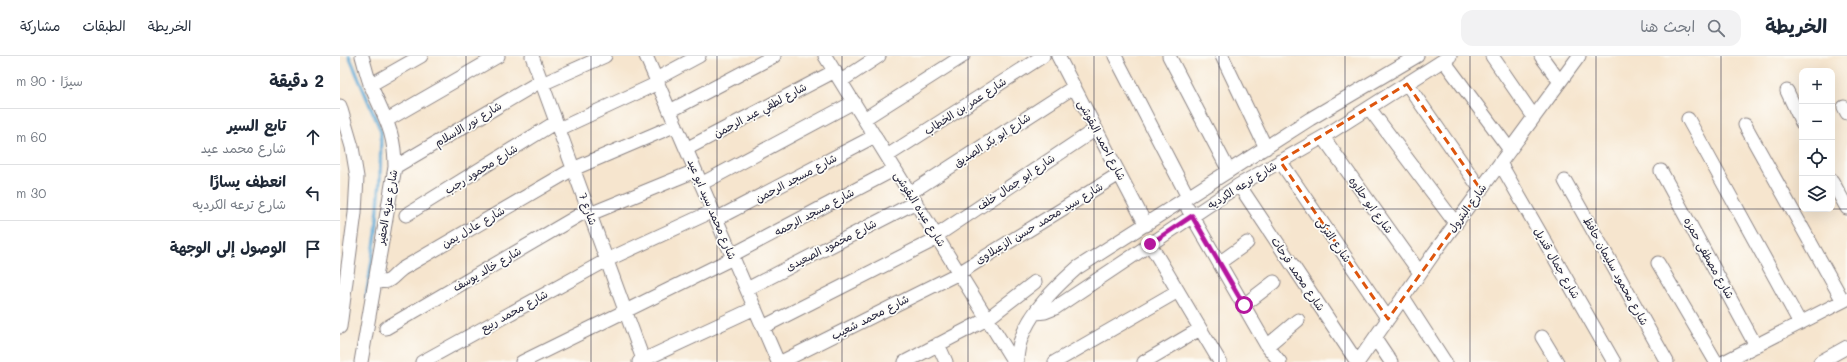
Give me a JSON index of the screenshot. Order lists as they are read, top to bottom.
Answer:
{
  "streets": {
    "street": [
      "شارع عمر بن الخطاب",
      "شارع لطفي عبد الرحمن",
      "شارع نور الاسلام",
      "شارع ابو بكر الصديق",
      "شارع احمد البقوشى",
      "شارع محمود رجب",
      "شارع مسجد الرحمن",
      "شارع ابو جمال خلف",
      "شارع ترعه الكرديه",
      "شارع ابو حلاوه",
      "شارع عزبه الحفير",
      "شارع البترول",
      "شارع 7",
      "شارع محمد سيد ابو عيد",
      "شارع عبده البقوشى",
      "شارع مسجد الرحمه",
      "شارع سيد محمد حسن الزعبلاوى",
      "شارع عادل يمن",
      "شارع التركى",
      "شارع محمود الصعيدى",
      "شارع مصطفى حمزه",
      "شارع جمال قنديل",
      "شارع خالد يوسف",
      "شارع محمود سليمان حافظ",
      "شارع محمد فرحات",
      "شارع محمد ربيع",
      "شارع محمد شعيب"
    ]
  },
  "crossings": [
    ["شارع عمر بن الخطاب", "شارع عبده البقوشى"],
    ["شارع لطفي عبد الرحمن", "شارع محمد سيد ابو عيد"],
    ["شارع لطفي عبد الرحمن", "شارع عبده البقوشى"],
    ["شارع نور الاسلام", "شارع عزبه الحفير"],
    ["شارع نور الاسلام", "شارع 7"],
    ["شارع ابو بكر الصديق", "شارع احمد البقوشى"],
    ["شارع ابو بكر الصديق", "شارع عبده البقوشى"],
    ["شارع ابو بكر الصديق", "شارع محمود الصعيدى"],
    ["شارع احمد البقوشى", "شارع ابو جمال خلف"],
    ["شارع احمد البقوشى", "شارع ترعه الكرديه"],
    ["شارع احمد البقوشى", "شارع سيد محمد حسن الزعبلاوى"],
    ["شارع محمود رجب", "شارع 7"],
    ["شارع محمود رجب", "شارع محمد سيد ابو عيد"],
    ["شارع مسجد الرحمن", "شارع 7"],
    ["شارع مسجد الرحمن", "شارع محمد سيد ابو عيد"],
    ["شارع مسجد الرحمن", "شارع عبده البقوشى"],
    ["شارع مسجد الرحمن", "شارع محمد ربيع"],
    ["شارع ابو جمال خلف", "شارع محمد سيد ابو عيد"],
    ["شارع ابو جمال خلف", "شارع عبده البقوشى"],
    ["شارع ترعه الكرديه", "شارع ابو حلاوه"],
    ["شارع ترعه الكرديه", "شارع عبده البقوشى"],
    ["شارع ترعه الكرديه", "شارع التركى"],
    ["شارع ترعه الكرديه", "شارع محمد فرحات"],
    ["شارع ابو حلاوه", "شارع البترول"],
    ["شارع عزبه الحفير", "شارع عادل يمن"],
    ["شارع البترول", "شارع التركى"],
    ["شارع البترول", "شارع جمال قنديل"],
    ["شارع البترول", "شارع محمد فرحات"],
    ["شارع 7", "شارع مسجد الرحمه"],
    ["شارع 7", "شارع عادل يمن"],
    ["شارع 7", "شارع خالد يوسف"],
    ["شارع 7", "شارع محمد ربيع"],
    ["شارع محمد سيد ابو عيد", "شارع مسجد الرحمه"],
    ["شارع محمد سيد ابو عيد", "شارع محمود الصعيدى"],
    ["شارع محمد سيد ابو عيد", "شارع خالد يوسف"],
    ["شارع محمد سيد ابو عيد", "شارع محمد شعيب"],
    ["شارع عبده البقوشى", "شارع مسجد الرحمه"],
    ["شارع عبده البقوشى", "شارع سيد محمد حسن الزعبلاوى"],
    ["شارع عبده البقوشى", "شارع محمود الصعيدى"],
    ["شارع عبده البقوشى", "شارع محمد شعيب"],
    ["شارع سيد محمد حسن الزعبلاوى", "شارع محمد شعيب"]
  ],
  "page": {
    "header": "الخريطة",
    "search": "ابحث هنا",
    "nav": ["الخريطة", "الطبقات", "مشاركة"],
    "heading": ["2 دقيقة", "سيرًا · 90 m"],
    "map_buttons": ["+", "−"],
    "list": [
      ["تابع السير", "شارع محمد عيد", "60 m"],
      ["انعطف يسارًا", "شارع ترعه الكرديه", "30 m"],
      "الوصول إلى الوجهة"
    ]
  }
}
